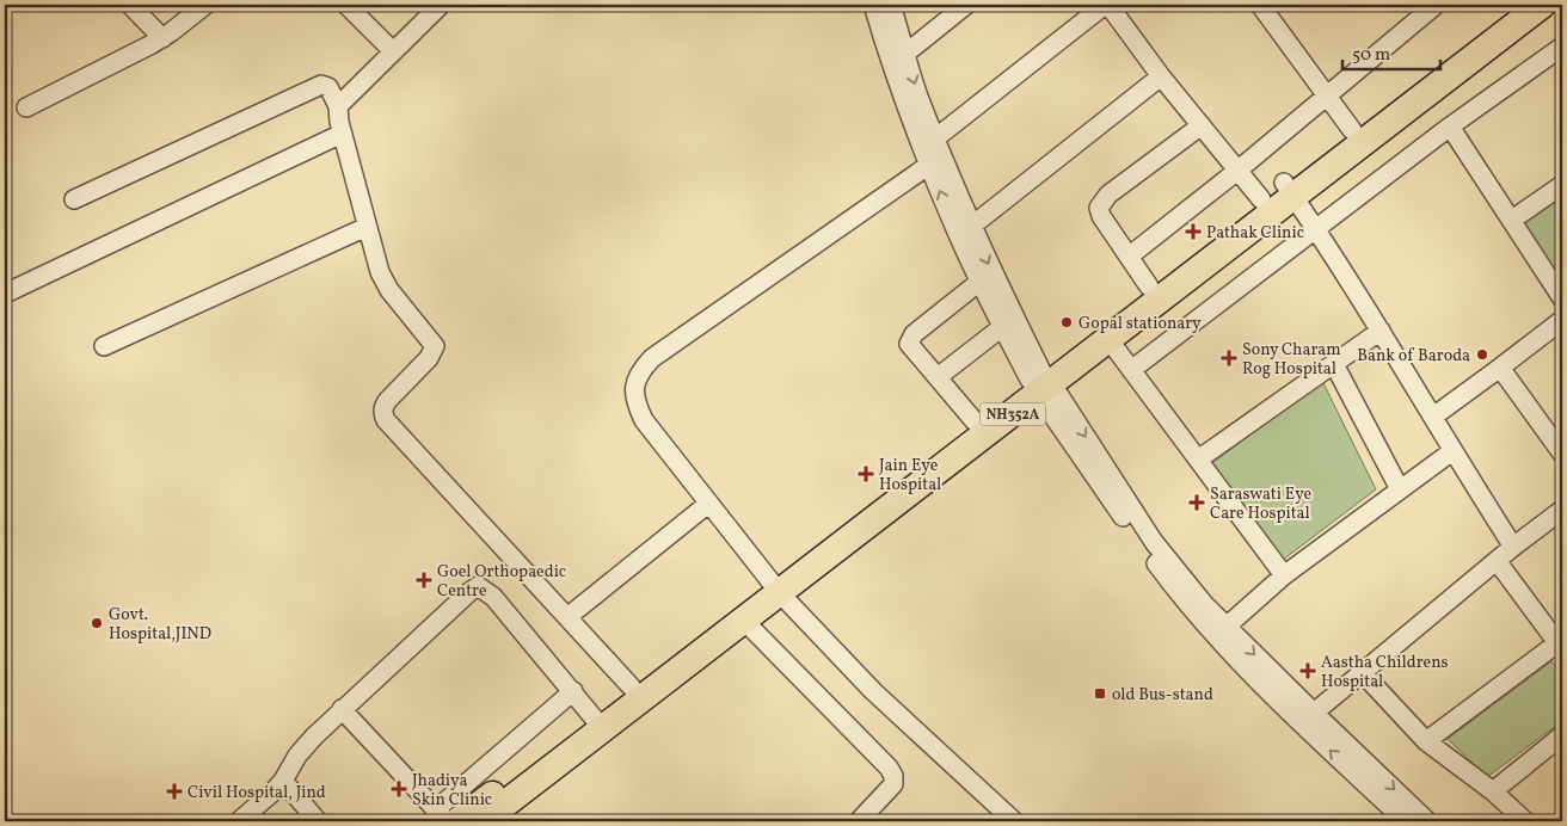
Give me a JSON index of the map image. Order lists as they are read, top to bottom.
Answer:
{
  "streets": {
    "highway": ["NH352A"]
  },
  "places": {
    "health": [
      "Pathak Clinic",
      "Sony Charam Rog Hospital",
      "Jain Eye Hospital",
      "Saraswati Eye Care Hospital",
      "Goel Orthopaedic Centre",
      "Aastha Childrens Hospital",
      "Jhadiya Skin Clinic",
      "Civil Hospital, Jind"
    ],
    "other": ["Gopal stationary", "Bank of Baroda", "Govt. Hospital,JIND"],
    "transit": ["old Bus-stand"]
  },
  "scale_bar": "50 m"
}
